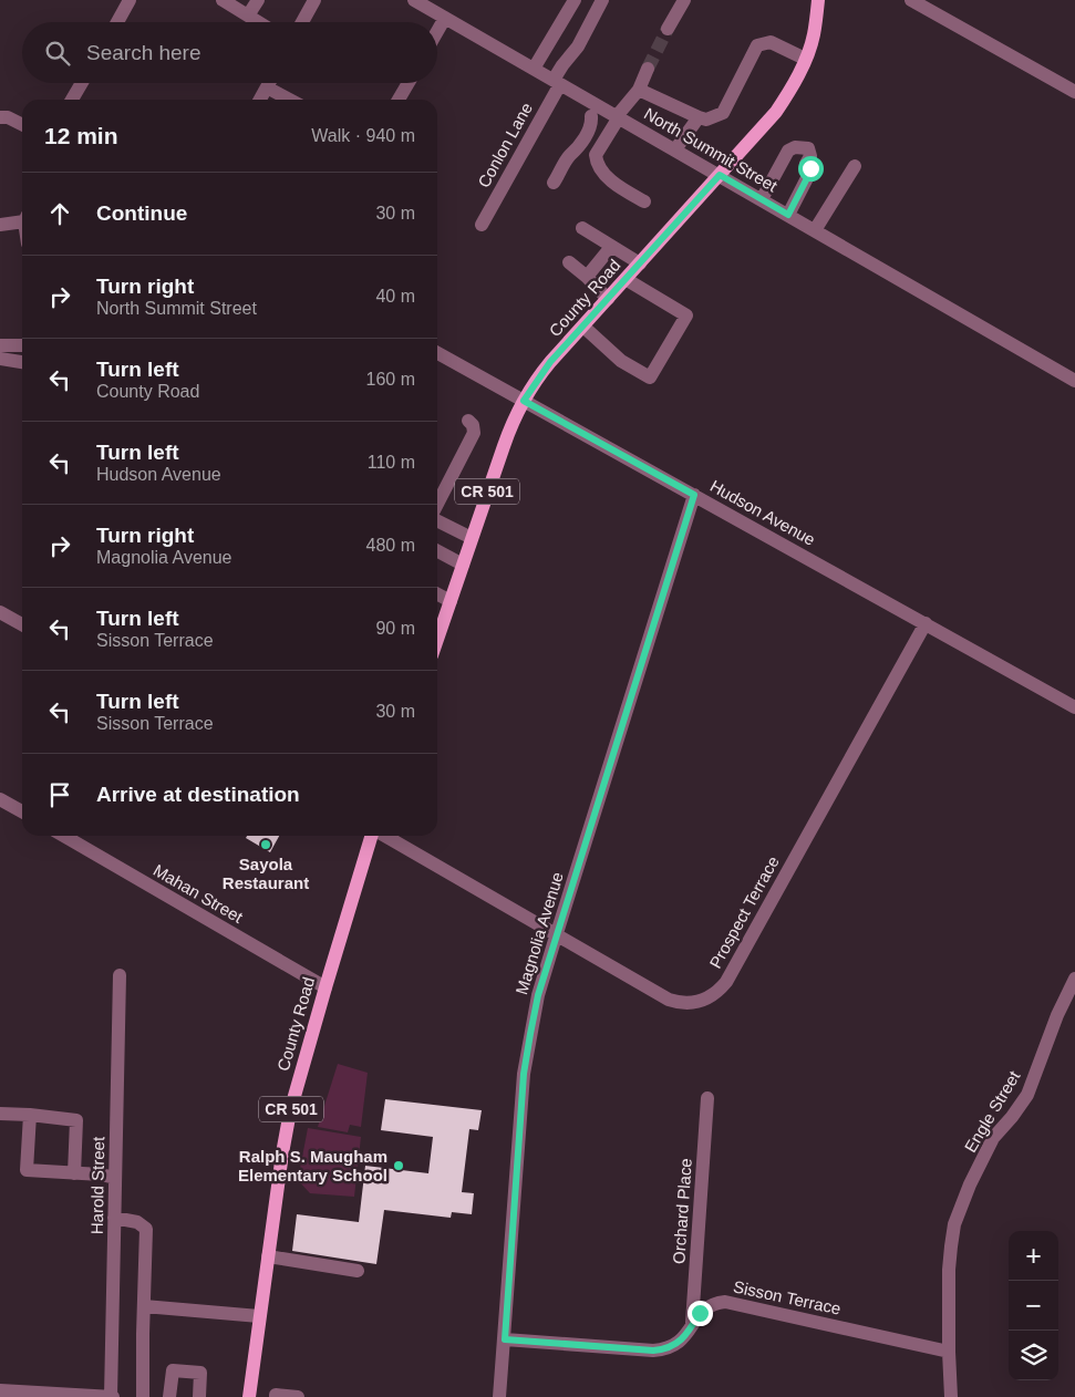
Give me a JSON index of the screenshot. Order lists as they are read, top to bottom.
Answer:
{
  "streets": {
    "main road": ["County Road", "CR 501"],
    "street": [
      "Conlon Lane",
      "North Summit Street",
      "Hudson Avenue",
      "Mahan Street",
      "Prospect Terrace",
      "Magnolia Avenue",
      "Engle Street",
      "Harold Street",
      "Orchard Place",
      "Sisson Terrace"
    ]
  },
  "crossings": [
    ["Conlon Lane", "North Summit Street"],
    ["North Summit Street", "County Road"],
    ["County Road", "Hudson Avenue"],
    ["County Road", "Mahan Street"],
    ["Hudson Avenue", "Prospect Terrace"],
    ["Hudson Avenue", "Magnolia Avenue"],
    ["Prospect Terrace", "Magnolia Avenue"],
    ["Magnolia Avenue", "Sisson Terrace"],
    ["Engle Street", "Sisson Terrace"],
    ["Orchard Place", "Sisson Terrace"]
  ],
  "places": ["Sayola Restaurant", "Ralph S. Maugham Elementary School"],
  "page": {
    "search": "Search here",
    "heading": ["12 min", "Walk · 940 m"],
    "list": [
      ["Continue", "30 m"],
      ["Turn right", "North Summit Street", "40 m"],
      ["Turn left", "County Road", "160 m"],
      ["Turn left", "Hudson Avenue", "110 m"],
      ["Turn right", "Magnolia Avenue", "480 m"],
      ["Turn left", "Sisson Terrace", "90 m"],
      ["Turn left", "Sisson Terrace", "30 m"],
      "Arrive at destination"
    ],
    "map_buttons": ["+", "−"]
  }
}
